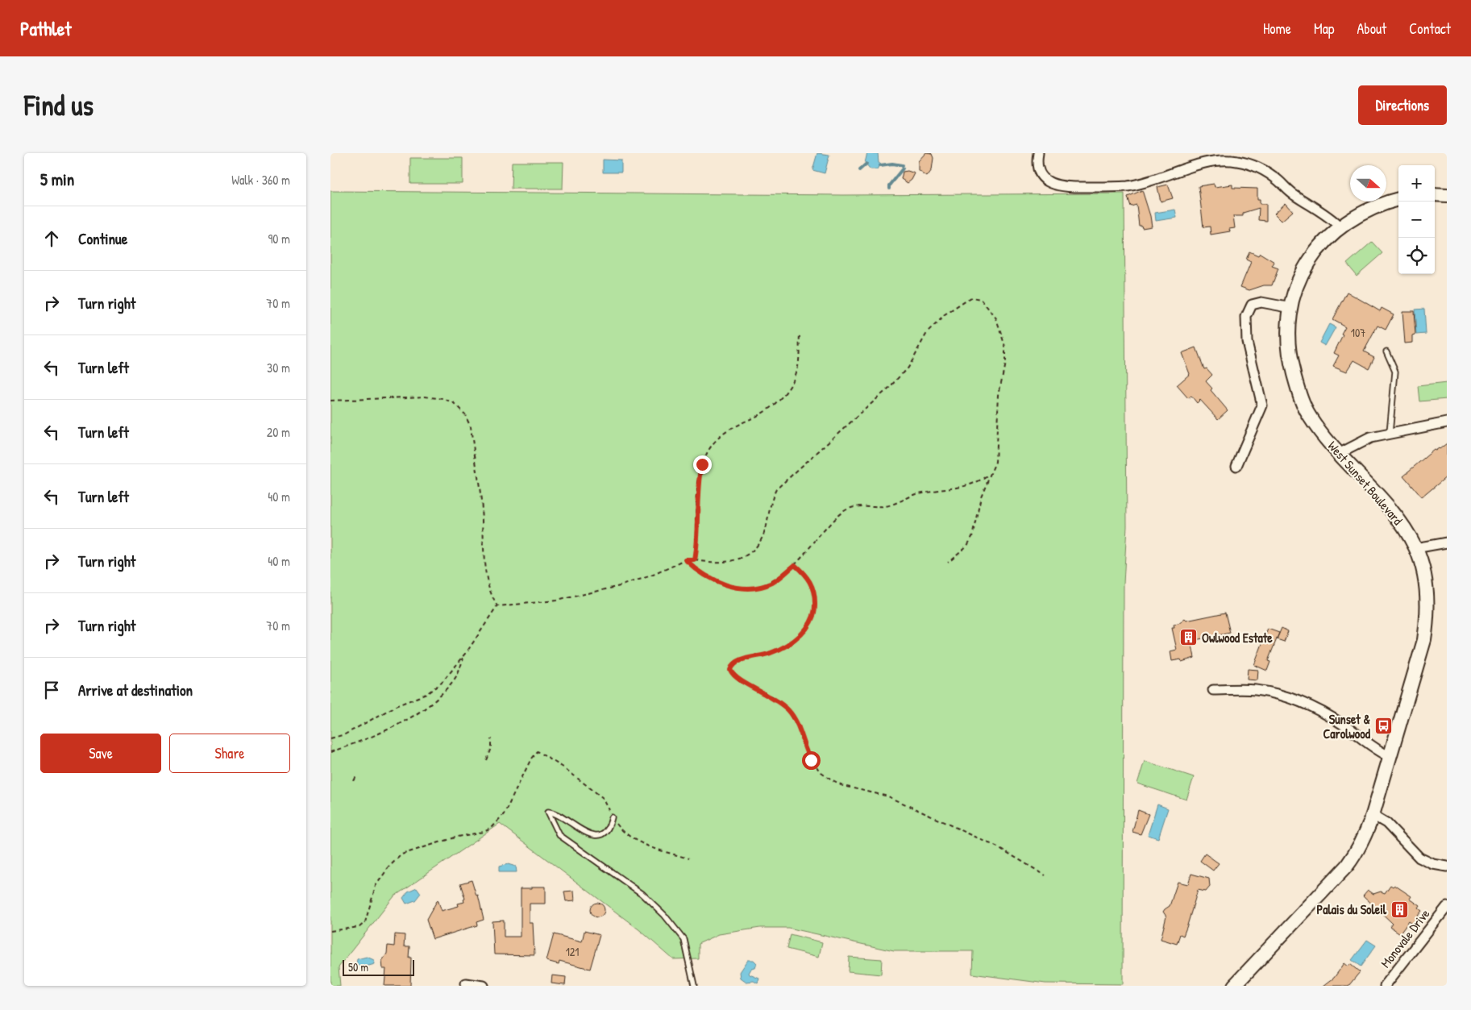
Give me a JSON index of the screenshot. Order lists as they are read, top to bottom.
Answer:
{
  "streets": {
    "main road": ["West Sunset Boulevard"],
    "street": ["Monovale Drive"]
  },
  "places": {
    "building": ["Owlwood Estate", "Palais du Soleil"],
    "bus stop": ["Sunset & Carolwood"]
  },
  "house_numbers": ["107", "121"],
  "scale_bar": "50 m",
  "north": "right",
  "page": {
    "header": "Pathlet",
    "nav": [
      "Home",
      "Map",
      "About",
      "Contact"
    ],
    "buttons": [
      "Directions",
      ["Save", "Share"]
    ],
    "title": "Find us",
    "heading": ["5 min", "Walk · 360 m"],
    "map_buttons": ["+", "−"],
    "list": [
      ["Continue", "90 m"],
      ["Turn right", "70 m"],
      ["Turn left", "30 m"],
      ["Turn left", "20 m"],
      ["Turn left", "40 m"],
      ["Turn right", "40 m"],
      ["Turn right", "70 m"],
      "Arrive at destination"
    ],
    "scale": "50 m"
  }
}
